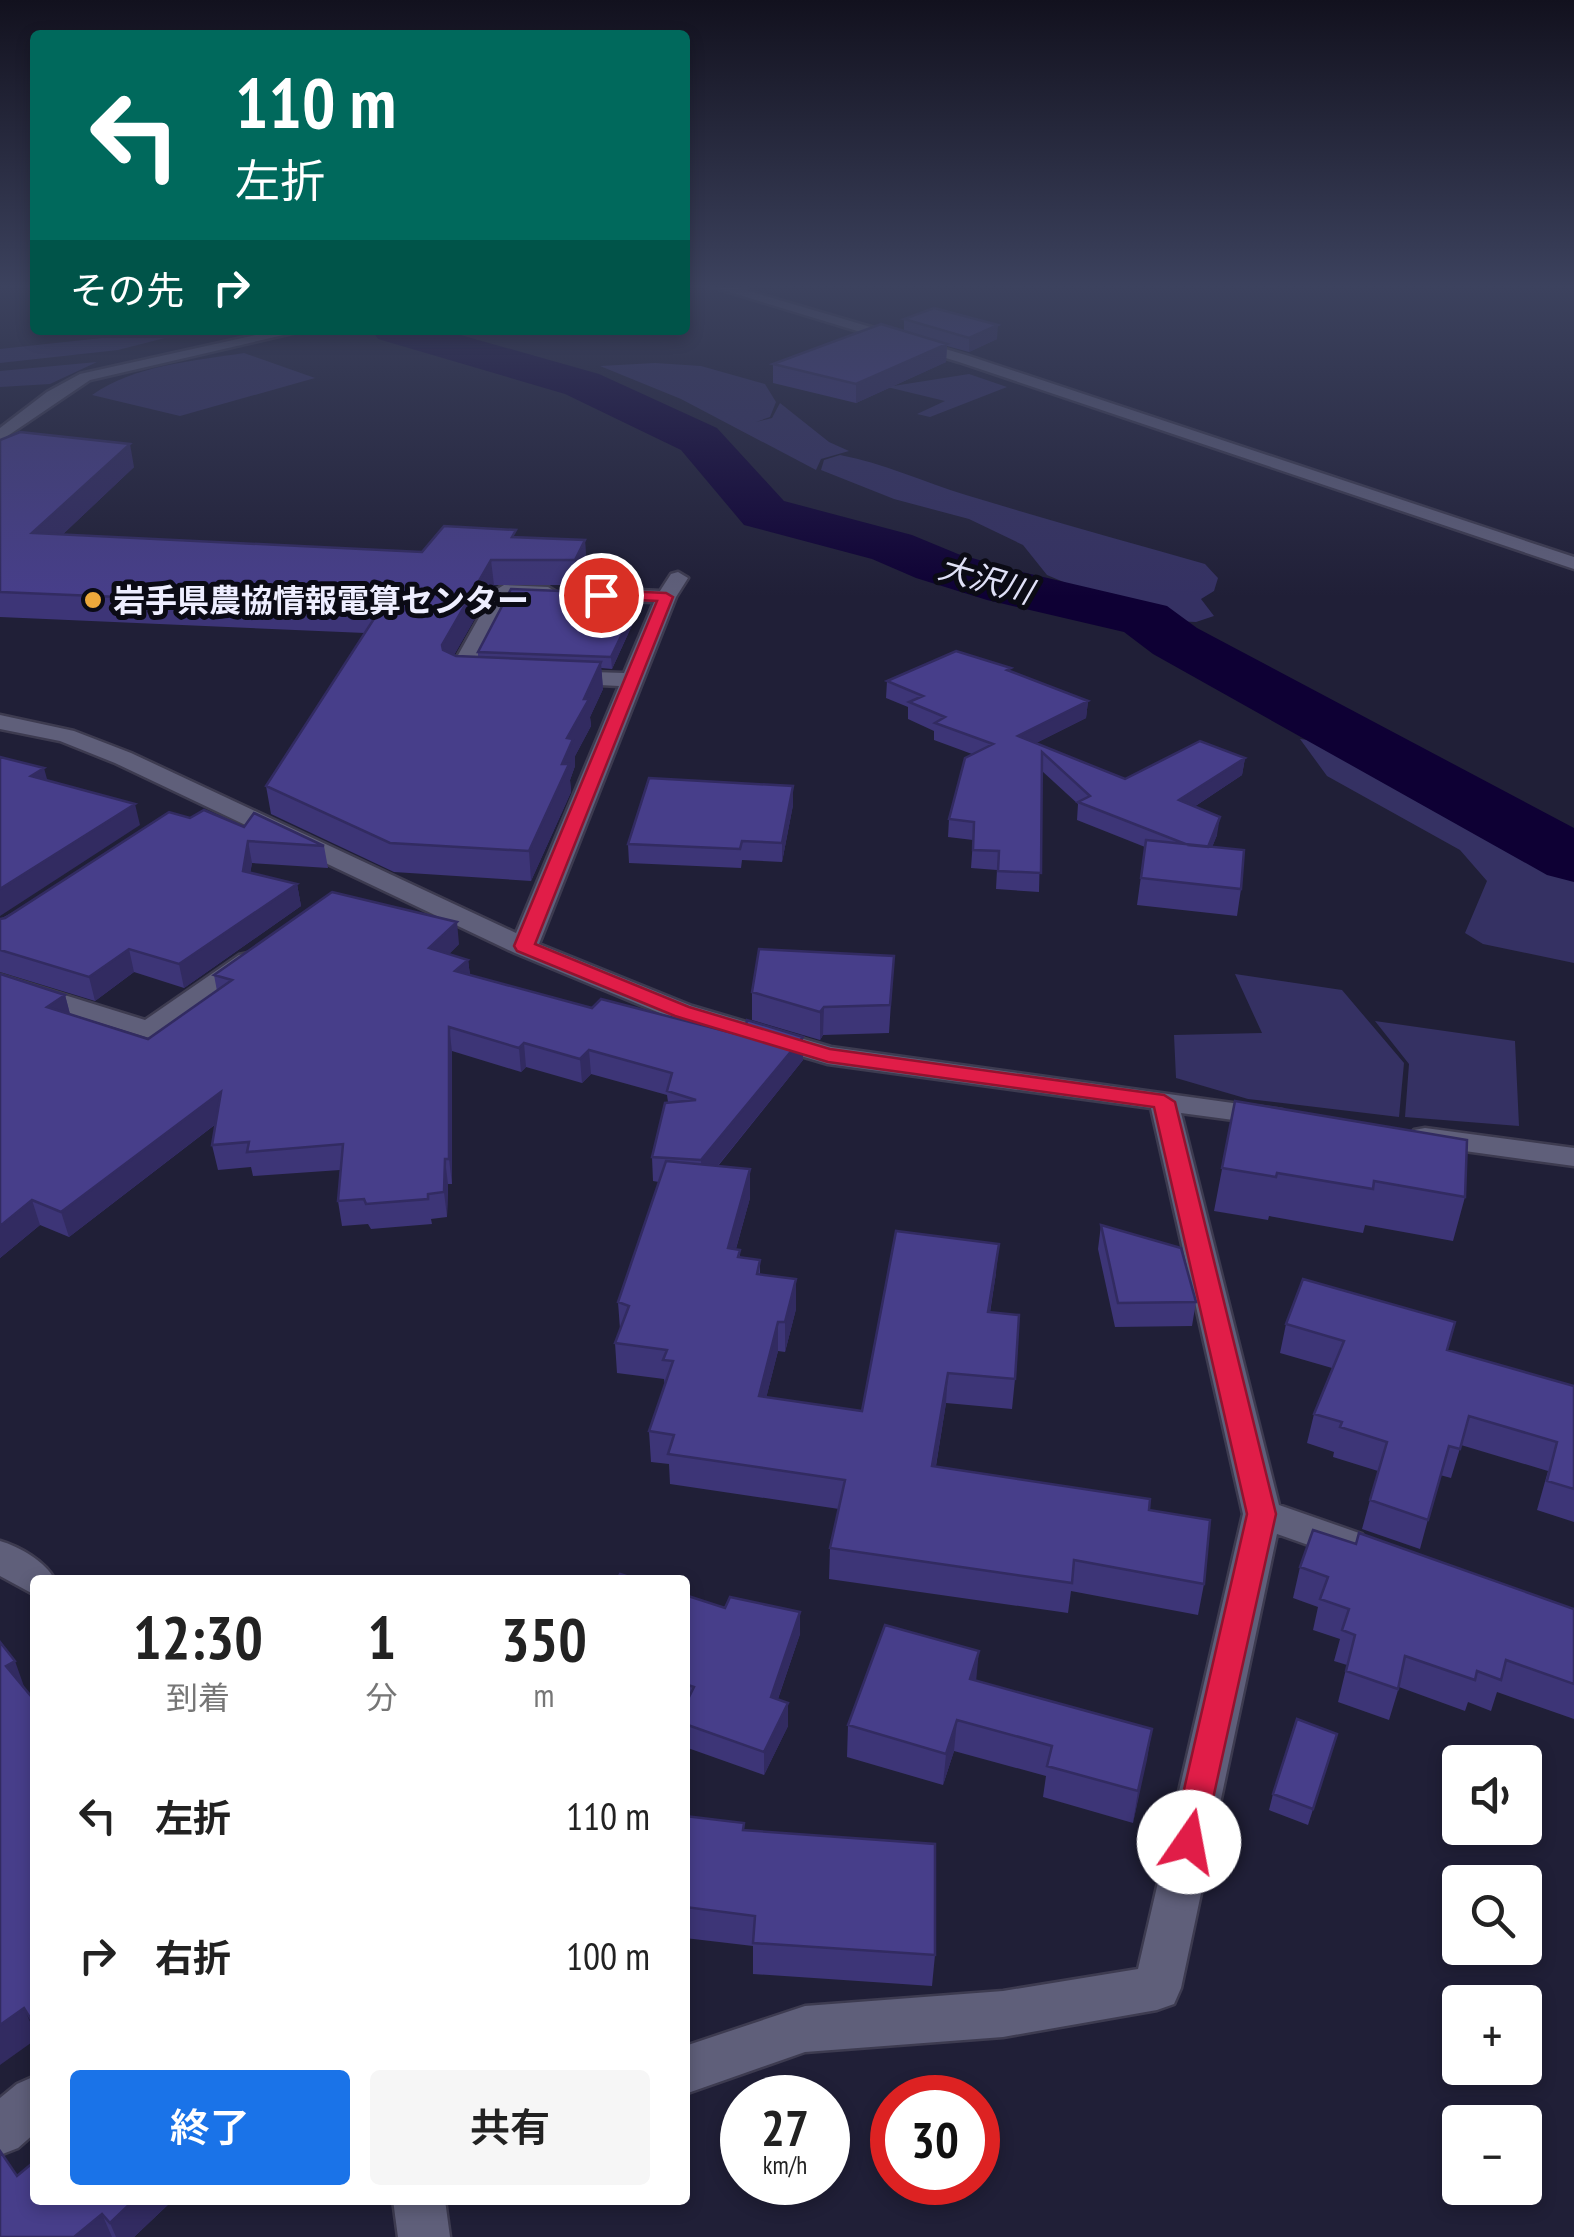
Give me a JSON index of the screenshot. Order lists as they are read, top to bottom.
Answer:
{
  "water": ["大沢川"],
  "places": ["岩手県農協情報電算センター"],
  "page": {
    "turn": ["110 m", "左折"],
    "then": "その先",
    "eta": [
      "12:30",
      "到着",
      "1",
      "分",
      "350",
      "m"
    ],
    "map_buttons": ["+", "−"],
    "list": [
      {
        "name": "左折",
        "value": "110 m"
      },
      {
        "name": "右折",
        "value": "100 m"
      }
    ],
    "buttons": ["終了", "共有"],
    "speed": "27 km/h",
    "limit": "30"
  }
}
